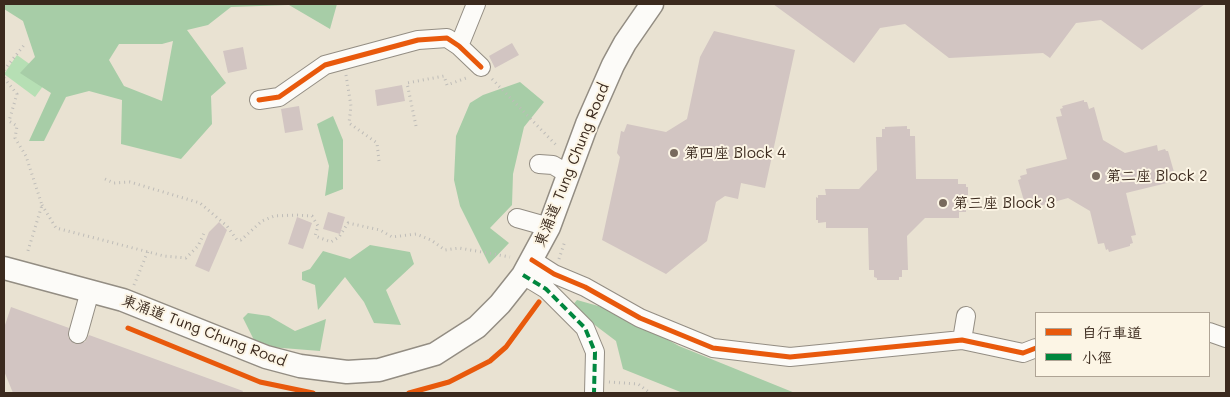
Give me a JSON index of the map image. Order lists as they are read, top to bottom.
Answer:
{
  "streets": {
    "main road": ["東涌道 Tung Chung Road"]
  },
  "places": ["第四座 Block 4", "第二座 Block 2", "第三座 Block 3"],
  "legend": ["自行車道", "小徑"]
}
